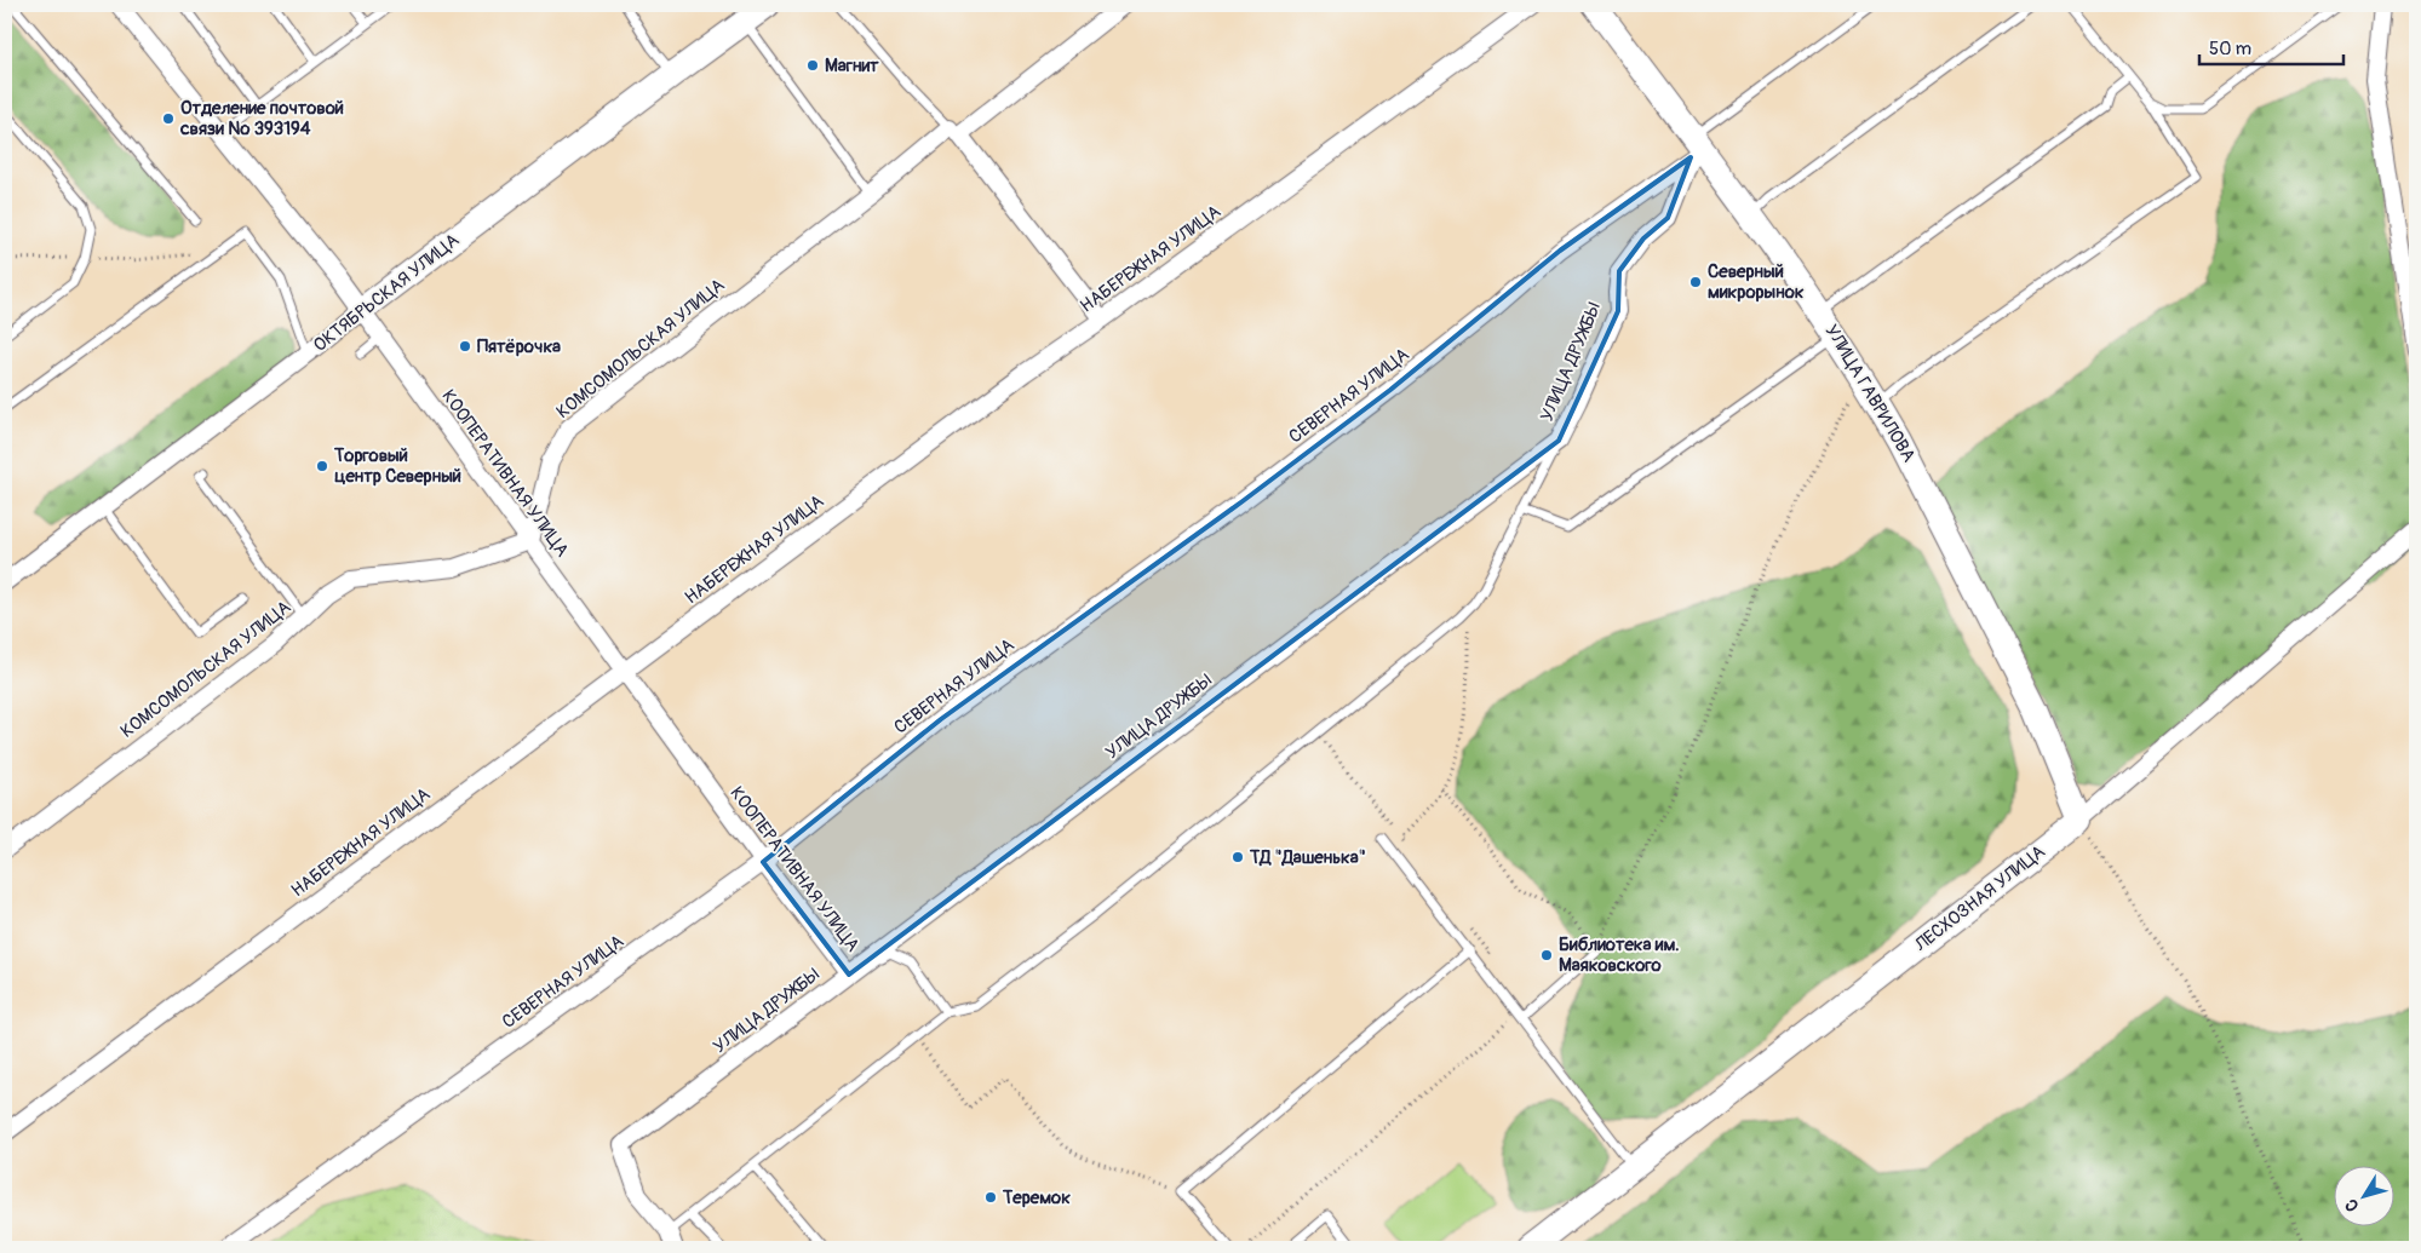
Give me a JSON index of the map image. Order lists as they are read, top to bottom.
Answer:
{
  "streets": {
    "street": [
      "НАБЕРЕЖНАЯ УЛИЦА",
      "ОКТЯБРЬСКАЯ УЛИЦА",
      "КОМСОМОЛЬСКАЯ УЛИЦА",
      "УЛИЦА ДРУЖБЫ",
      "УЛИЦА ГАВРИЛОВА",
      "СЕВЕРНАЯ УЛИЦА",
      "КООПЕРАТИВНАЯ УЛИЦА",
      "ЛЕСХОЗНАЯ УЛИЦА"
    ]
  },
  "crossings": [
    ["НАБЕРЕЖНАЯ УЛИЦА", "КООПЕРАТИВНАЯ УЛИЦА"],
    ["ОКТЯБРЬСКАЯ УЛИЦА", "КООПЕРАТИВНАЯ УЛИЦА"],
    ["КОМСОМОЛЬСКАЯ УЛИЦА", "КООПЕРАТИВНАЯ УЛИЦА"],
    ["УЛИЦА ДРУЖБЫ", "УЛИЦА ГАВРИЛОВА"],
    ["УЛИЦА ДРУЖБЫ", "СЕВЕРНАЯ УЛИЦА"],
    ["УЛИЦА ДРУЖБЫ", "КООПЕРАТИВНАЯ УЛИЦА"],
    ["УЛИЦА ГАВРИЛОВА", "СЕВЕРНАЯ УЛИЦА"],
    ["УЛИЦА ГАВРИЛОВА", "ЛЕСХОЗНАЯ УЛИЦА"],
    ["СЕВЕРНАЯ УЛИЦА", "КООПЕРАТИВНАЯ УЛИЦА"]
  ],
  "places": [
    "Магнит",
    "Отделение почтовой связи № 393194",
    "Северный микрорынок",
    "Пятёрочка",
    "Торговый центр Северный",
    "ТД \"Дашенька\"",
    "Библиотека им. Маяковского",
    "Теремок"
  ],
  "scale_bar": "50 m",
  "north": "bottom left"
}
